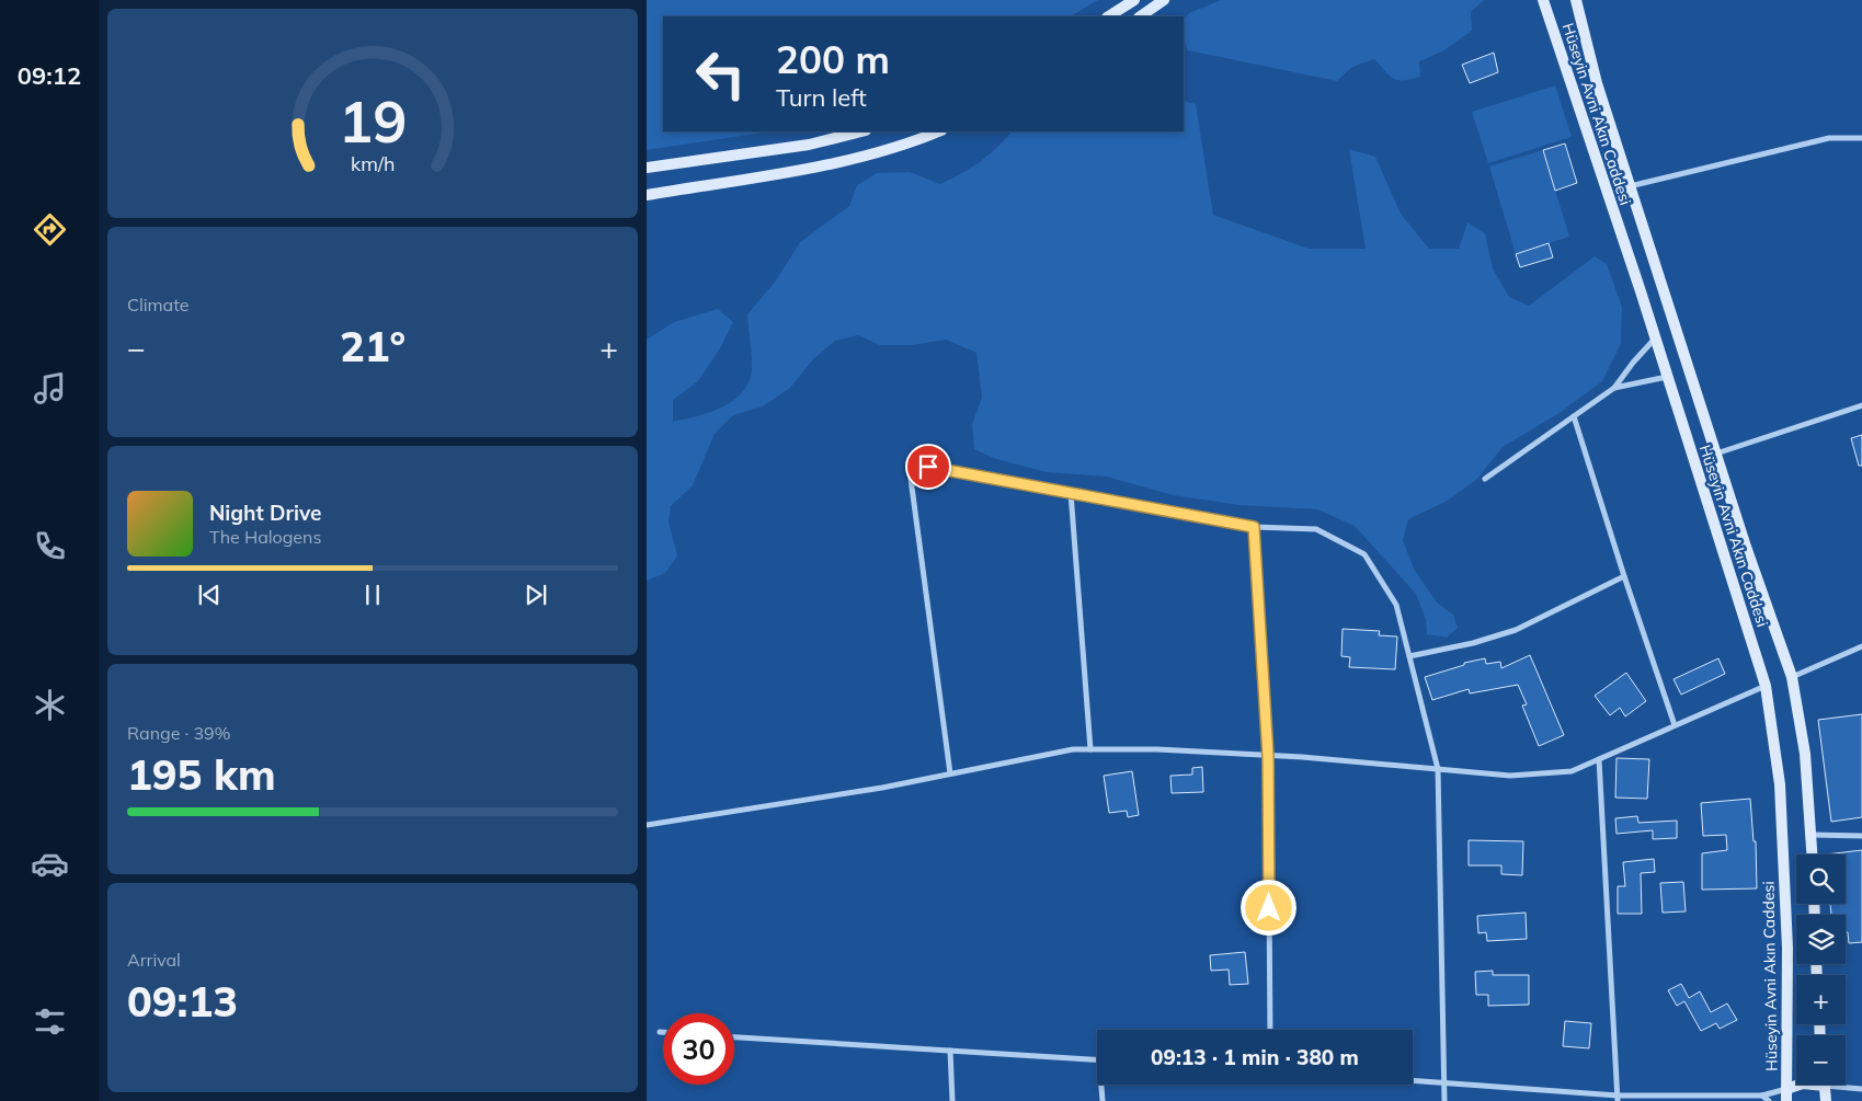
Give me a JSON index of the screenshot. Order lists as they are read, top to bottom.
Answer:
{
  "streets": {
    "main road": ["Hüseyin Avni Akın Caddesi"]
  },
  "page": {
    "tabs": "09:12",
    "turn": ["200 m", "Turn left"],
    "tile": [
      "Climate",
      ["Range · 39%", "195 km"],
      ["Arrival", "09:13"]
    ],
    "heat": ["−", "21°", "+"],
    "song": ["Night Drive", "The Halogens"],
    "map_buttons": ["+", "−"],
    "limit": "30",
    "trip": "09:13 · 1 min · 380 m",
    "gauge": ["19", "km/h"]
  }
}
